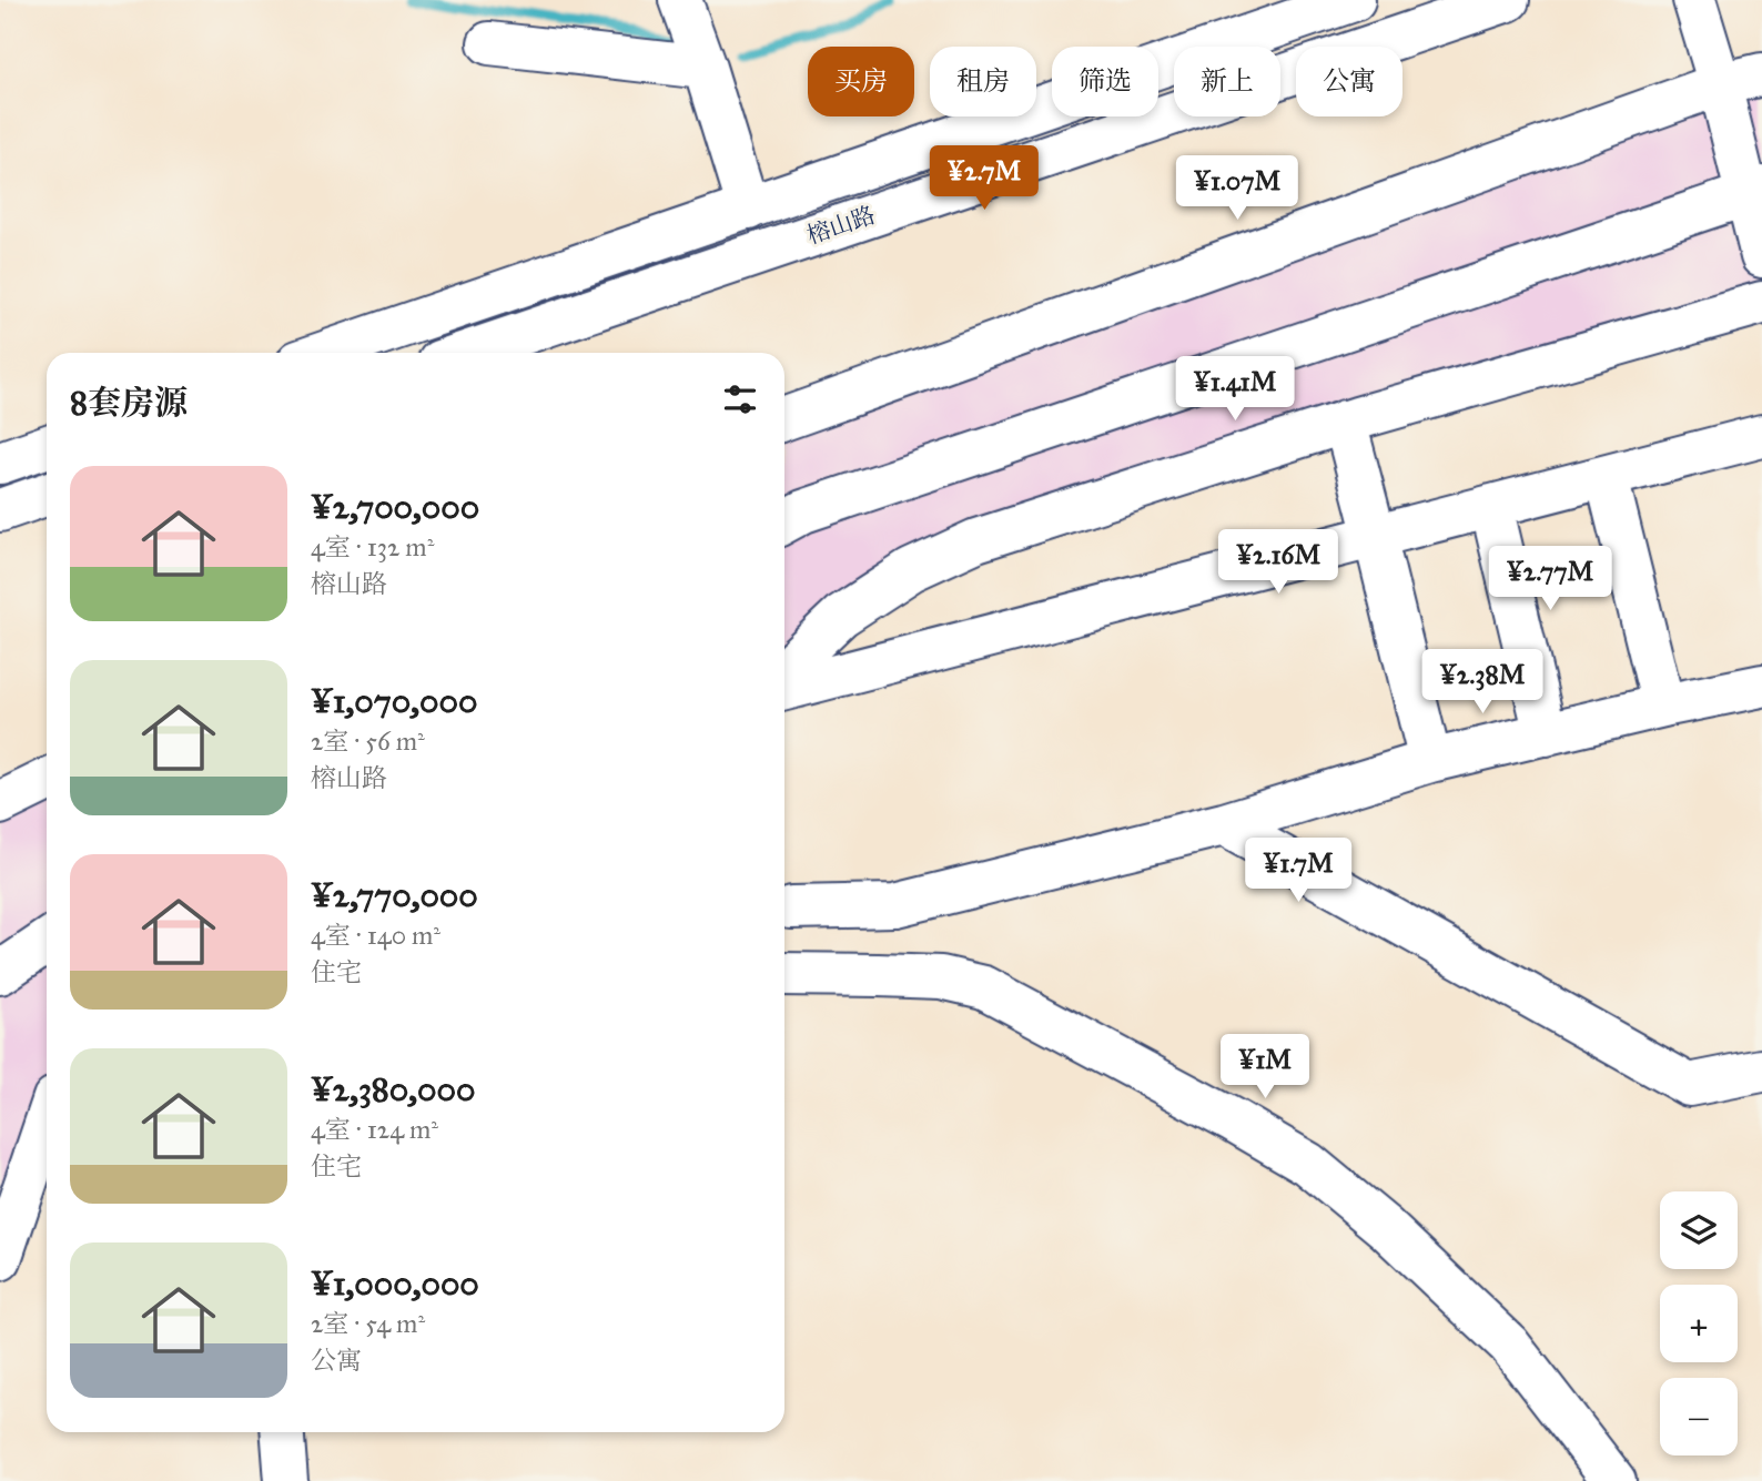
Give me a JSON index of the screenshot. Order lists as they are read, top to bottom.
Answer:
{
  "streets": {
    "street": ["榕山路"]
  },
  "page": {
    "chip": [
      "买房",
      "租房",
      "筛选",
      "新上",
      "公寓"
    ],
    "price": [
      "¥2.7M",
      "¥1.07M",
      "¥1.41M",
      "¥2.16M",
      "¥2.77M",
      "¥2.38M",
      "¥1.7M",
      "¥1M"
    ],
    "heading": "8套房源",
    "list": [
      {
        "name": "¥2,700,000",
        "note": "4室 · 132 m² · 榕山路"
      },
      {
        "name": "¥1,070,000",
        "note": "2室 · 56 m² · 榕山路"
      },
      {
        "name": "¥2,770,000",
        "note": "4室 · 140 m² · 住宅"
      },
      {
        "name": "¥2,380,000",
        "note": "4室 · 124 m² · 住宅"
      },
      {
        "name": "¥1,000,000",
        "note": "2室 · 54 m² · 公寓"
      }
    ],
    "map_buttons": ["+", "−"]
  }
}
